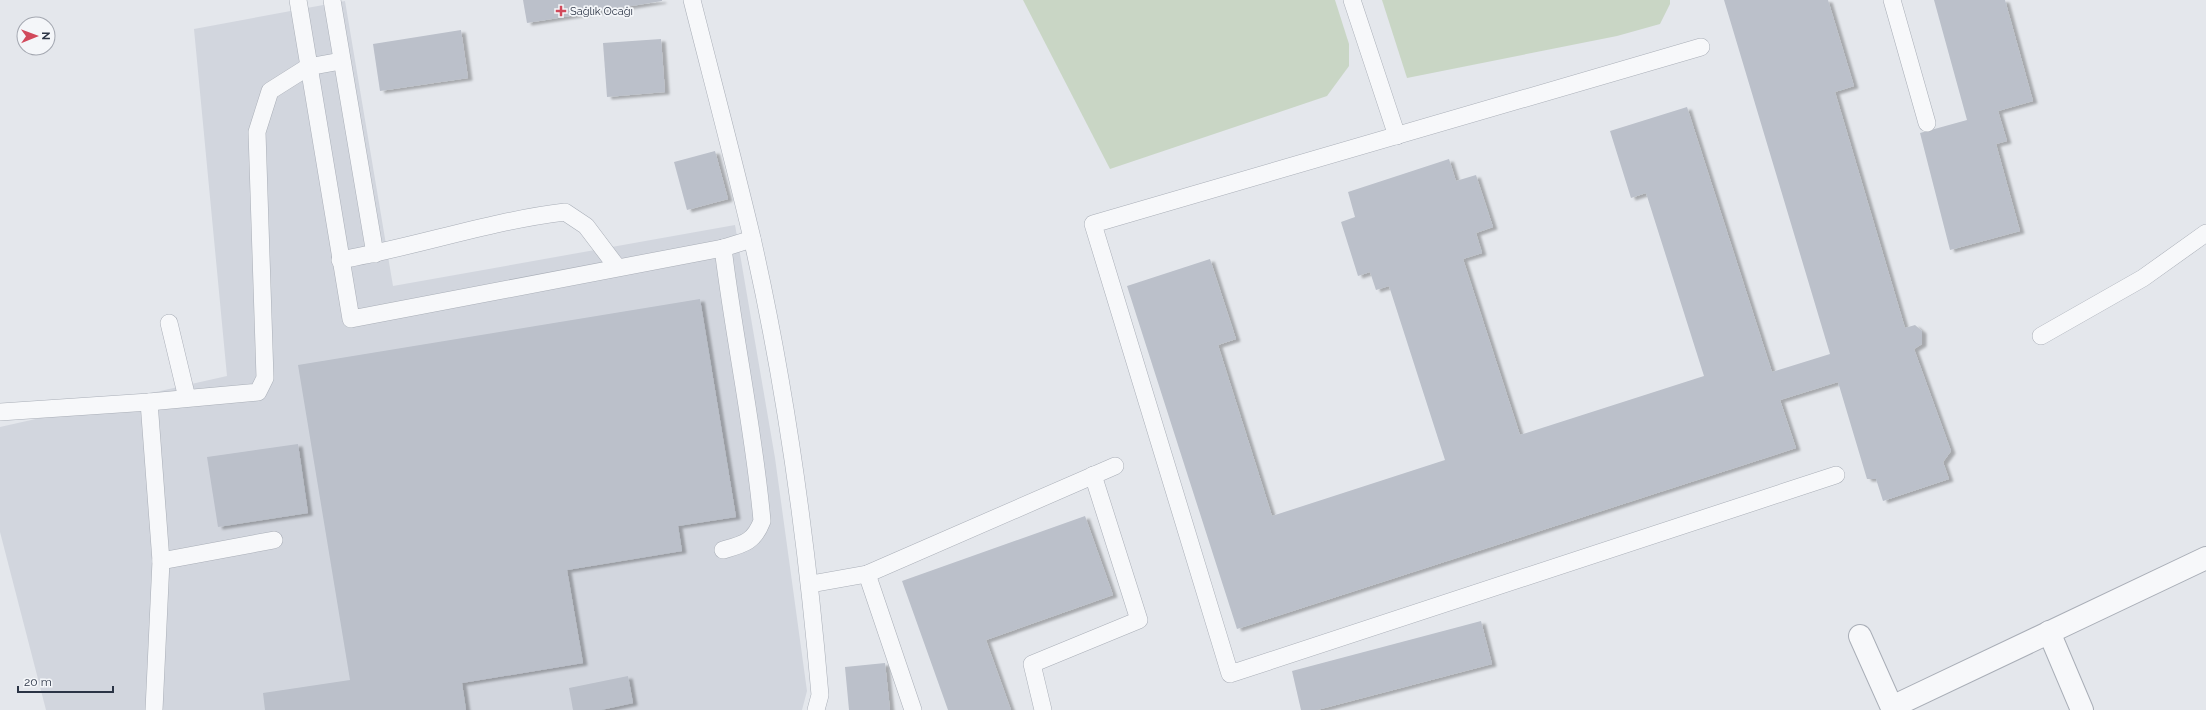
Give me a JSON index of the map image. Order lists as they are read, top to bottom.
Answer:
{
  "places": {
    "health": ["Sağlık Ocağı"]
  },
  "scale_bar": "20 m",
  "north": "right"
}
